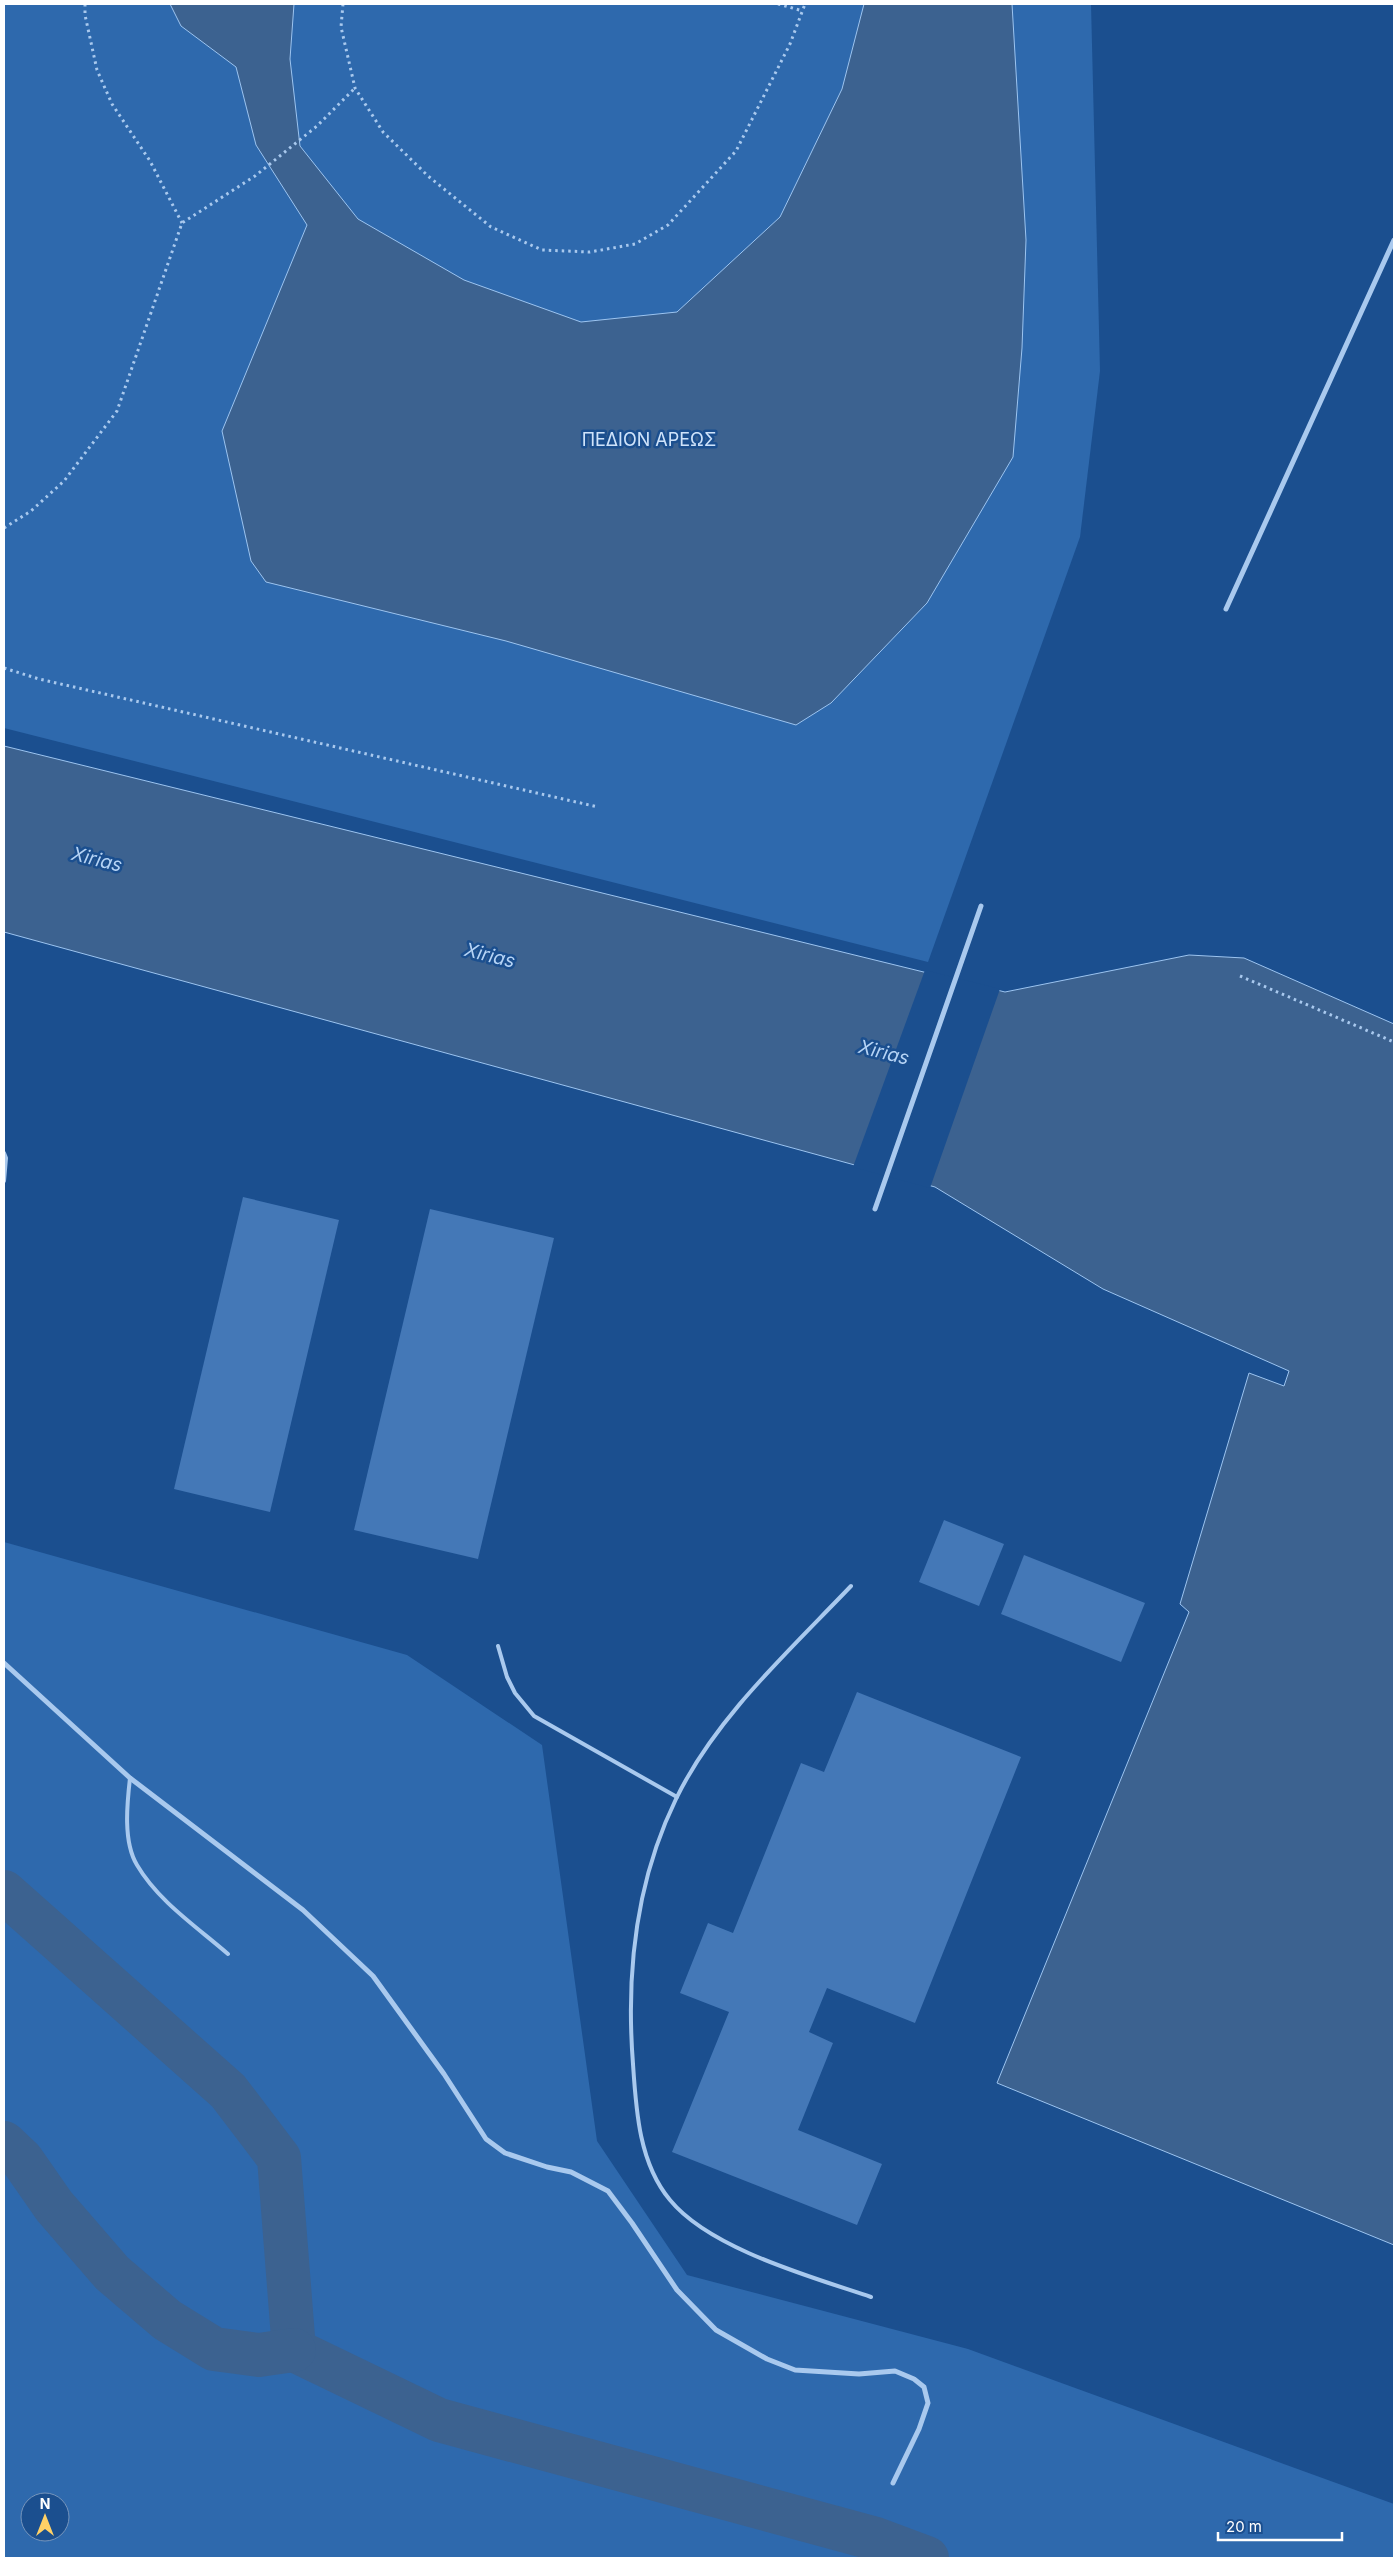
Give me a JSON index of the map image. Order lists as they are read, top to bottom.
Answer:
{
  "water": ["Xirias"],
  "parks": ["ΠΕΔΙΟΝ ΑΡΕΩΣ"],
  "scale_bar": "20 m",
  "north": "top"
}
